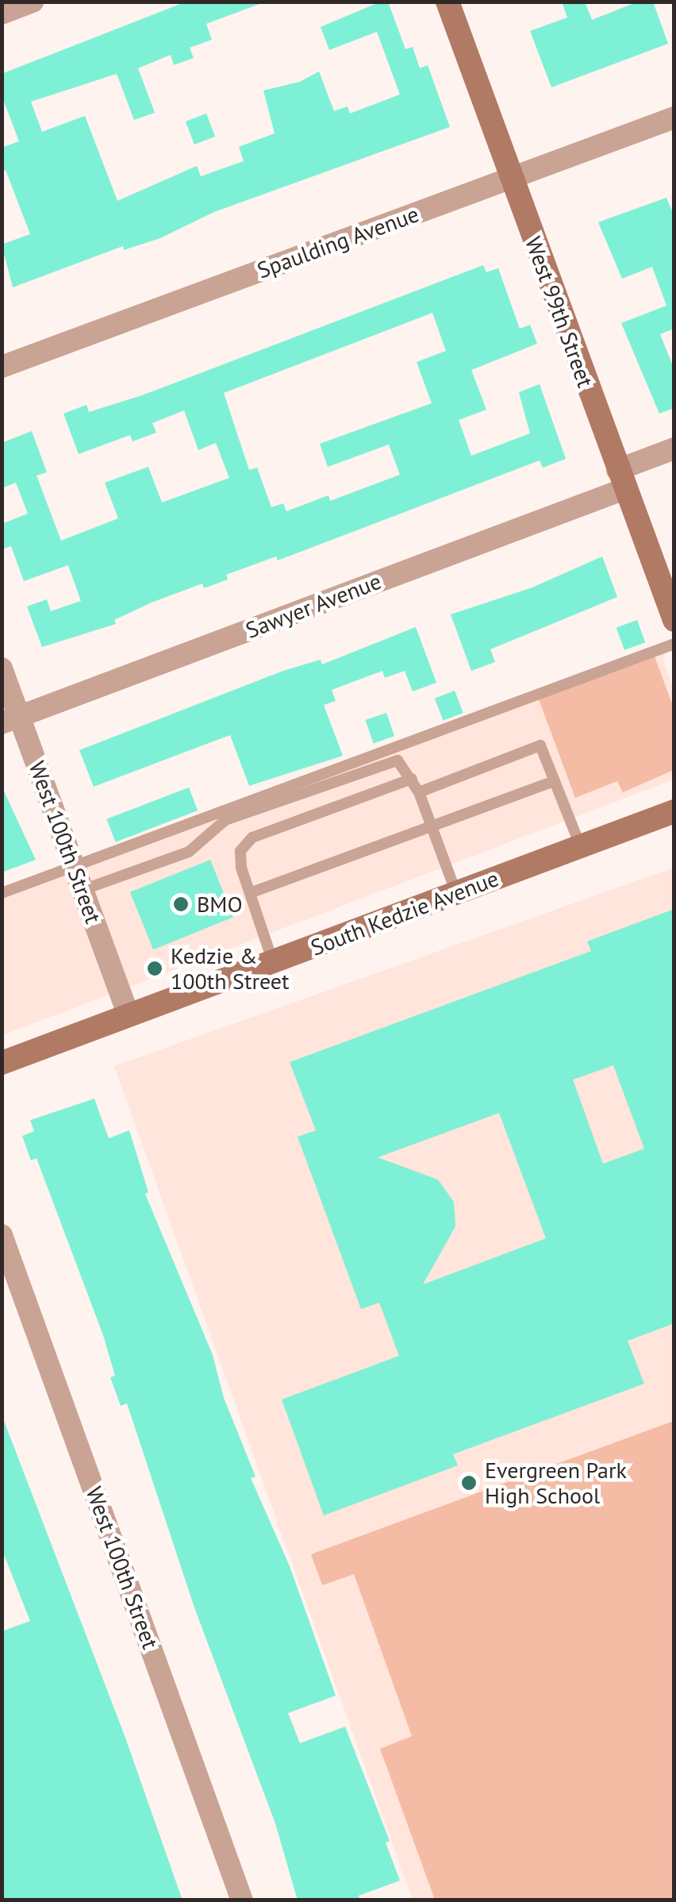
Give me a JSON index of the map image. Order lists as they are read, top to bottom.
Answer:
{
  "streets": {
    "main road": ["West 99th Street", "South Kedzie Avenue"],
    "street": ["Spaulding Avenue", "Sawyer Avenue", "West 100th Street"]
  },
  "crossings": [
    ["Spaulding Avenue", "West 99th Street"],
    ["West 99th Street", "Sawyer Avenue"],
    ["Sawyer Avenue", "West 100th Street"],
    ["West 100th Street", "South Kedzie Avenue"]
  ],
  "places": ["BMO", "Kedzie & 100th Street", "Evergreen Park High School"]
}
